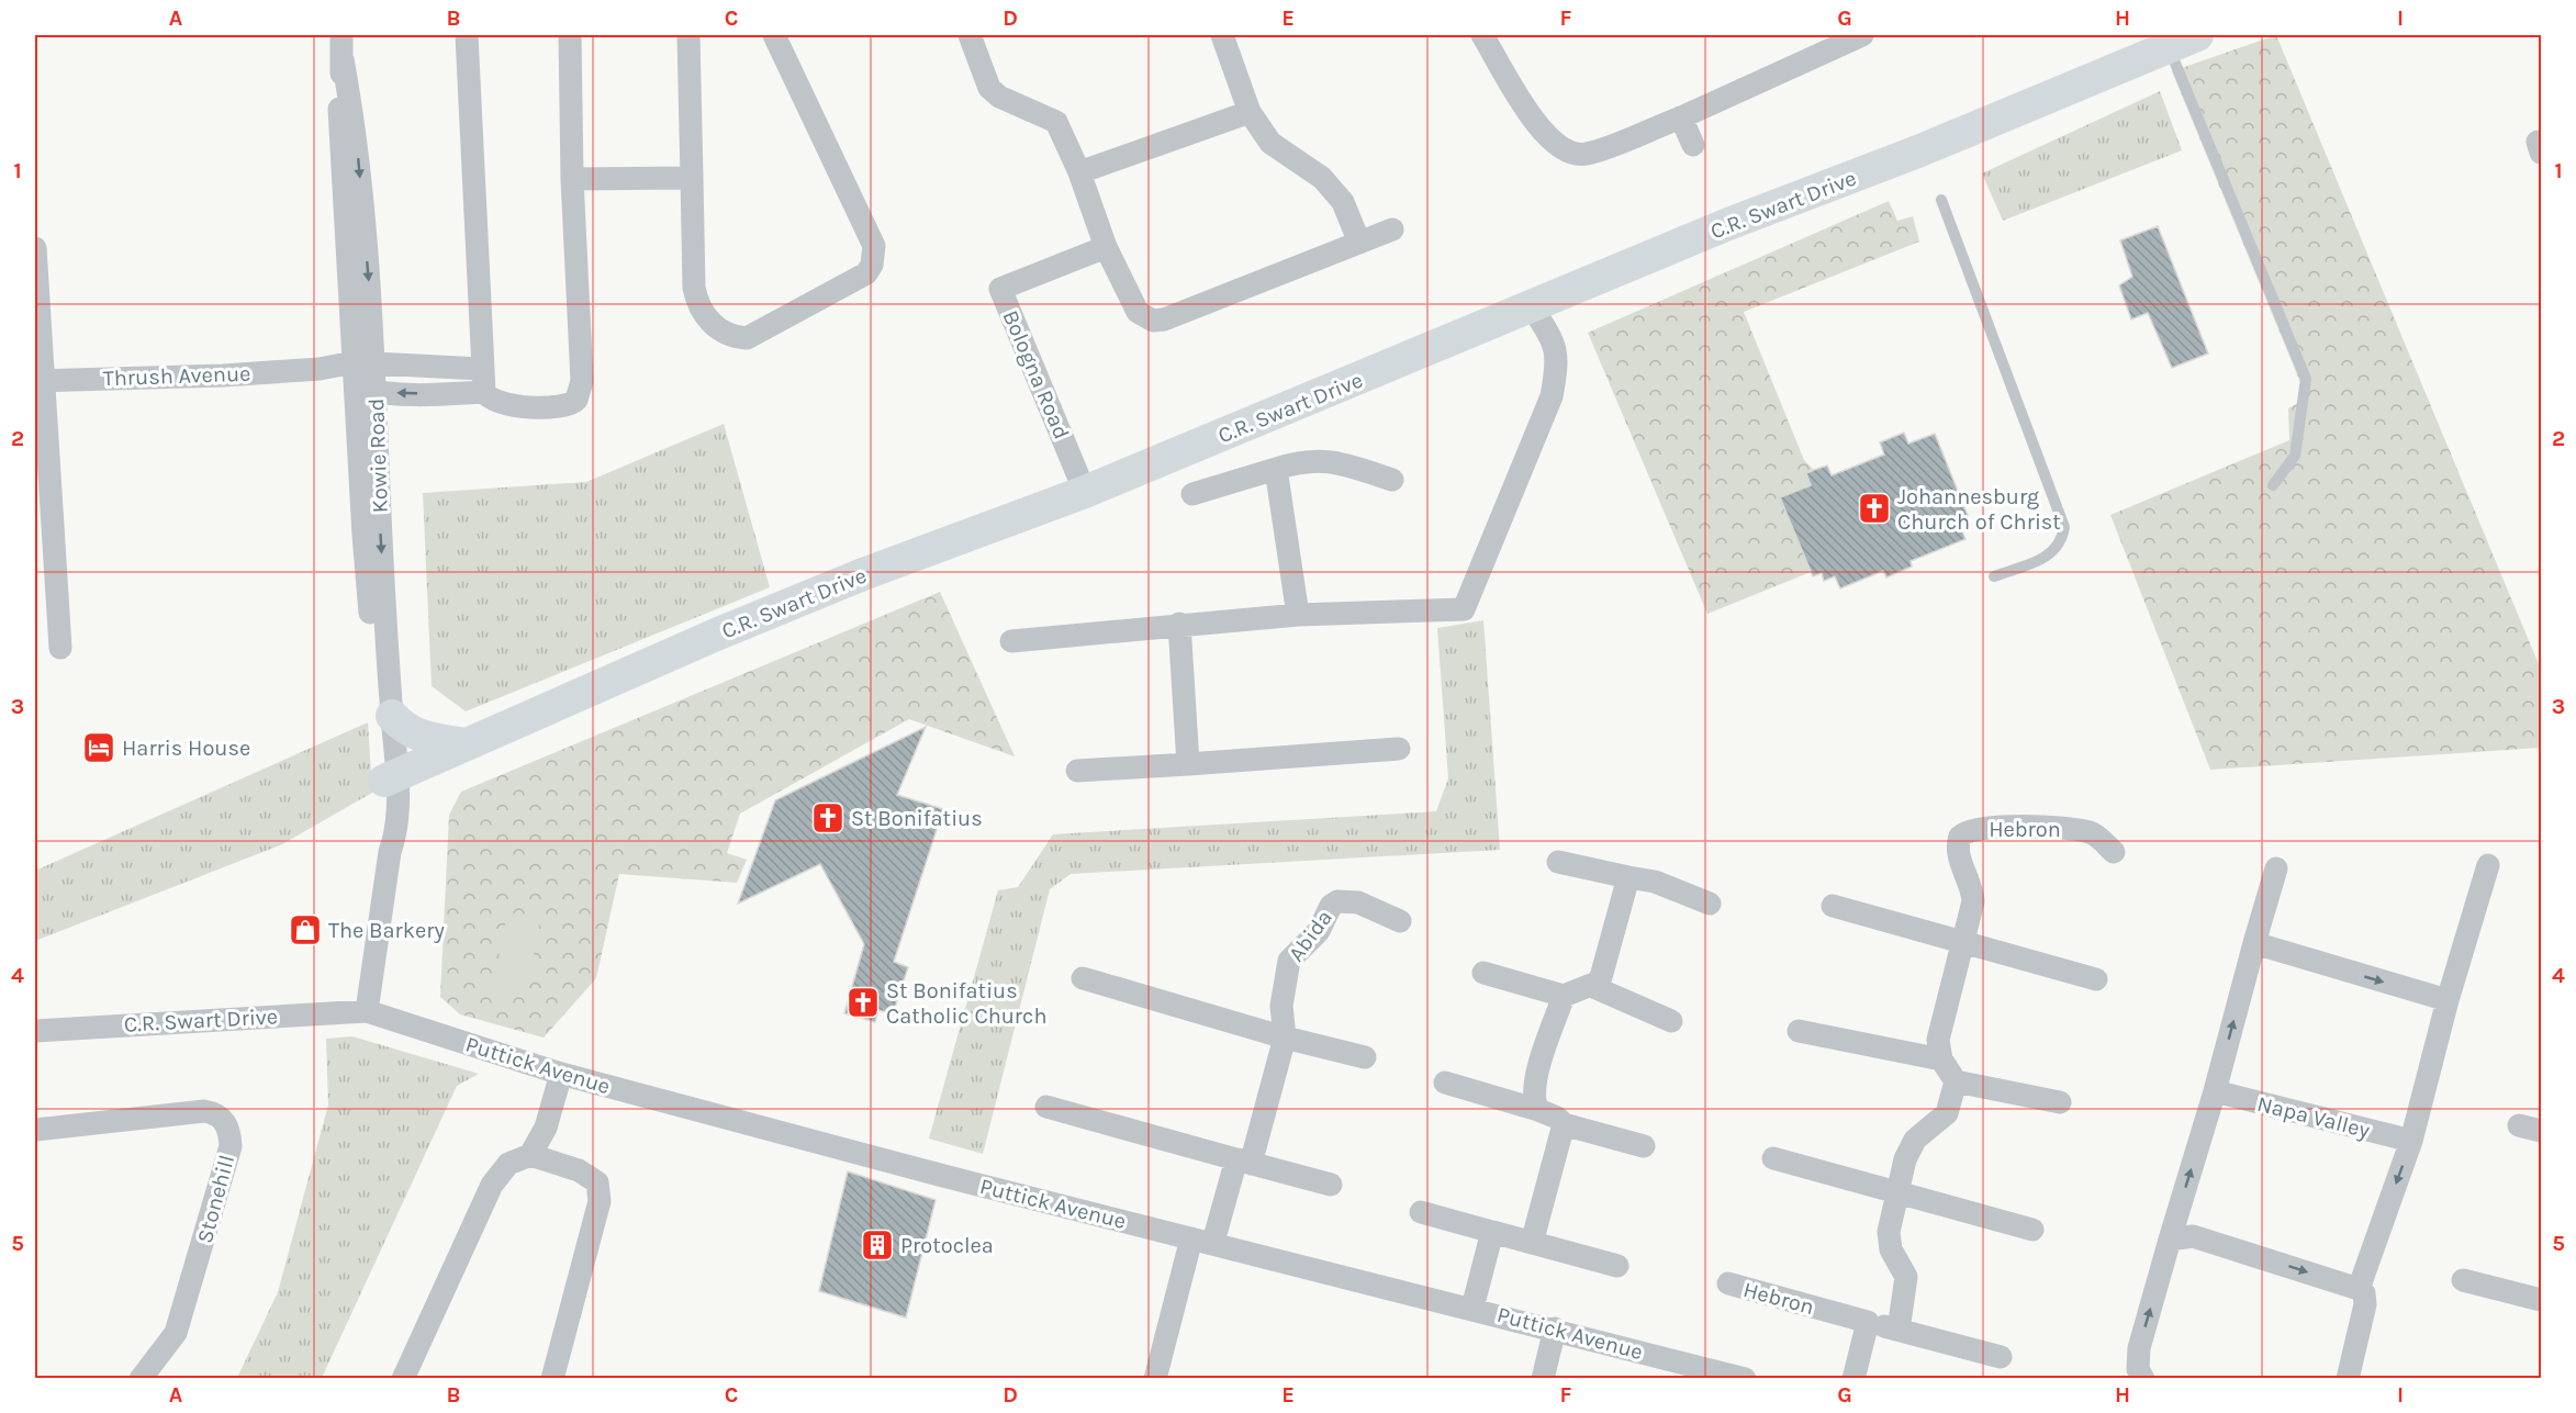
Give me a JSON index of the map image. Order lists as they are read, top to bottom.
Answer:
{
  "streets": {
    "street": [
      "C.R. Swart Drive",
      "Bologna Road",
      "Thrush Avenue",
      "Kowie Road",
      "Hebron",
      "Abida",
      "Puttick Avenue",
      "Napa Valley",
      "Stonehill"
    ]
  },
  "crossings": [
    ["C.R. Swart Drive", "Bologna Road"],
    ["C.R. Swart Drive", "Kowie Road"],
    ["C.R. Swart Drive", "Puttick Avenue"],
    ["Thrush Avenue", "Kowie Road"],
    ["Kowie Road", "Puttick Avenue"],
    ["Abida", "Puttick Avenue"]
  ],
  "places": {
    "church": ["Johannesburg Church of Christ", "St Bonifatius", "St Bonifatius Catholic Church"],
    "hotel": ["Harris House"],
    "shop": ["The Barkery"],
    "building": ["Protoclea"]
  },
  "grid": {
    "columns": [
      "A",
      "B",
      "C",
      "D",
      "E",
      "F",
      "G",
      "H",
      "I"
    ],
    "rows": [
      "1",
      "2",
      "3",
      "4",
      "5"
    ]
  }
}
